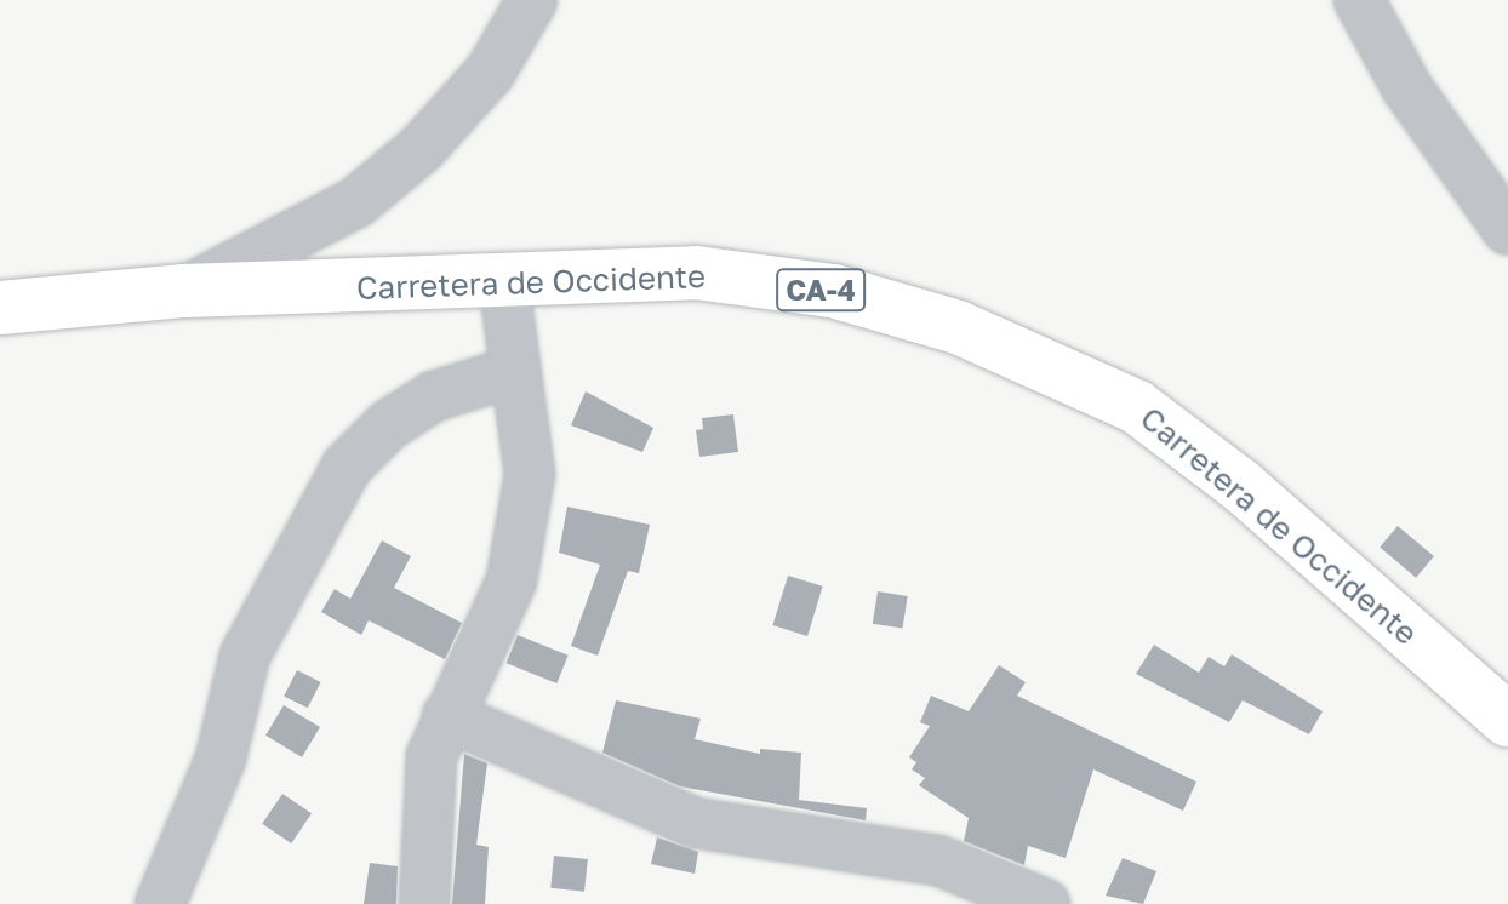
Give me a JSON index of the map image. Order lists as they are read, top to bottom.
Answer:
{
  "streets": {
    "main road": ["Carretera de Occidente", "CA-4"]
  }
}
